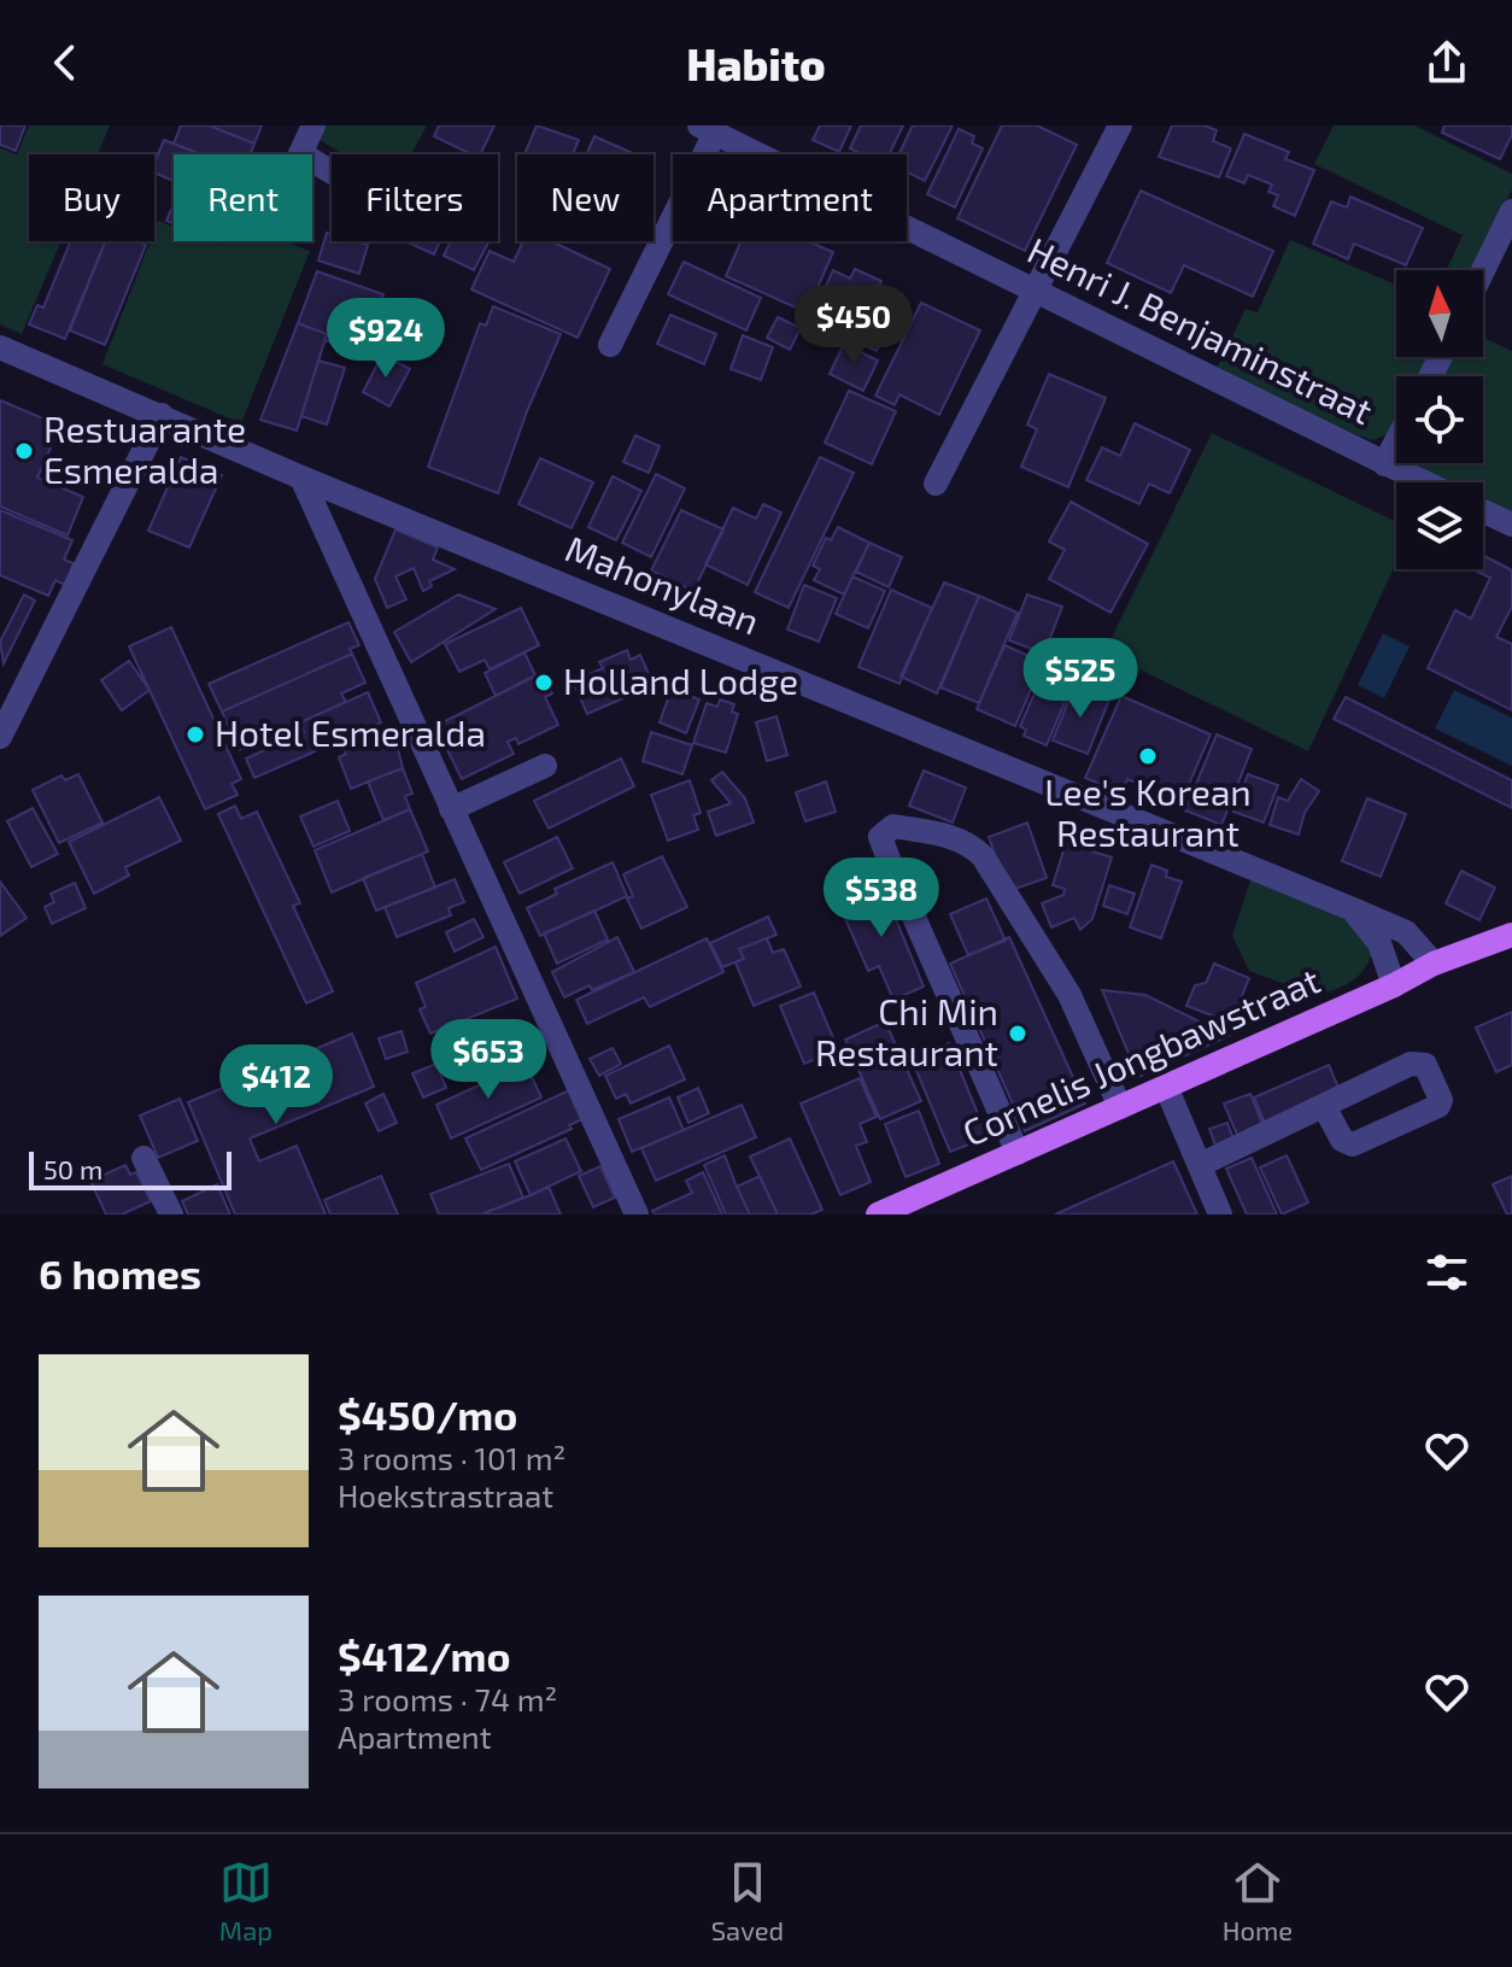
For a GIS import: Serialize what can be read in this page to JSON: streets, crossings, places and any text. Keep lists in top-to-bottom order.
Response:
{
  "streets": {
    "main road": ["Cornelis Jongbawstraat"],
    "street": ["Henri J. Benjaminstraat", "Mahonylaan"]
  },
  "crossings": [
    ["Mahonylaan", "Cornelis Jongbawstraat"]
  ],
  "places": [
    "Restuarante Esmeralda",
    "Holland Lodge",
    "Hotel Esmeralda",
    "Lee's Korean Restaurant",
    "Chi Min Restaurant"
  ],
  "scale_bar": "50 m",
  "north": "top",
  "page": {
    "header": "Habito",
    "chip": [
      "Buy",
      "Rent",
      "Filters",
      "New",
      "Apartment"
    ],
    "price": [
      "$450",
      "$924",
      "$525",
      "$538",
      "$653",
      "$412"
    ],
    "scale": "50 m",
    "heading": "6 homes",
    "list": [
      {
        "name": "$450/mo",
        "note": "3 rooms · 101 m² · Hoekstrastraat"
      },
      {
        "name": "$412/mo",
        "note": "3 rooms · 74 m² · Apartment"
      }
    ],
    "tabs": ["Map", "Saved", "Home"]
  }
}
